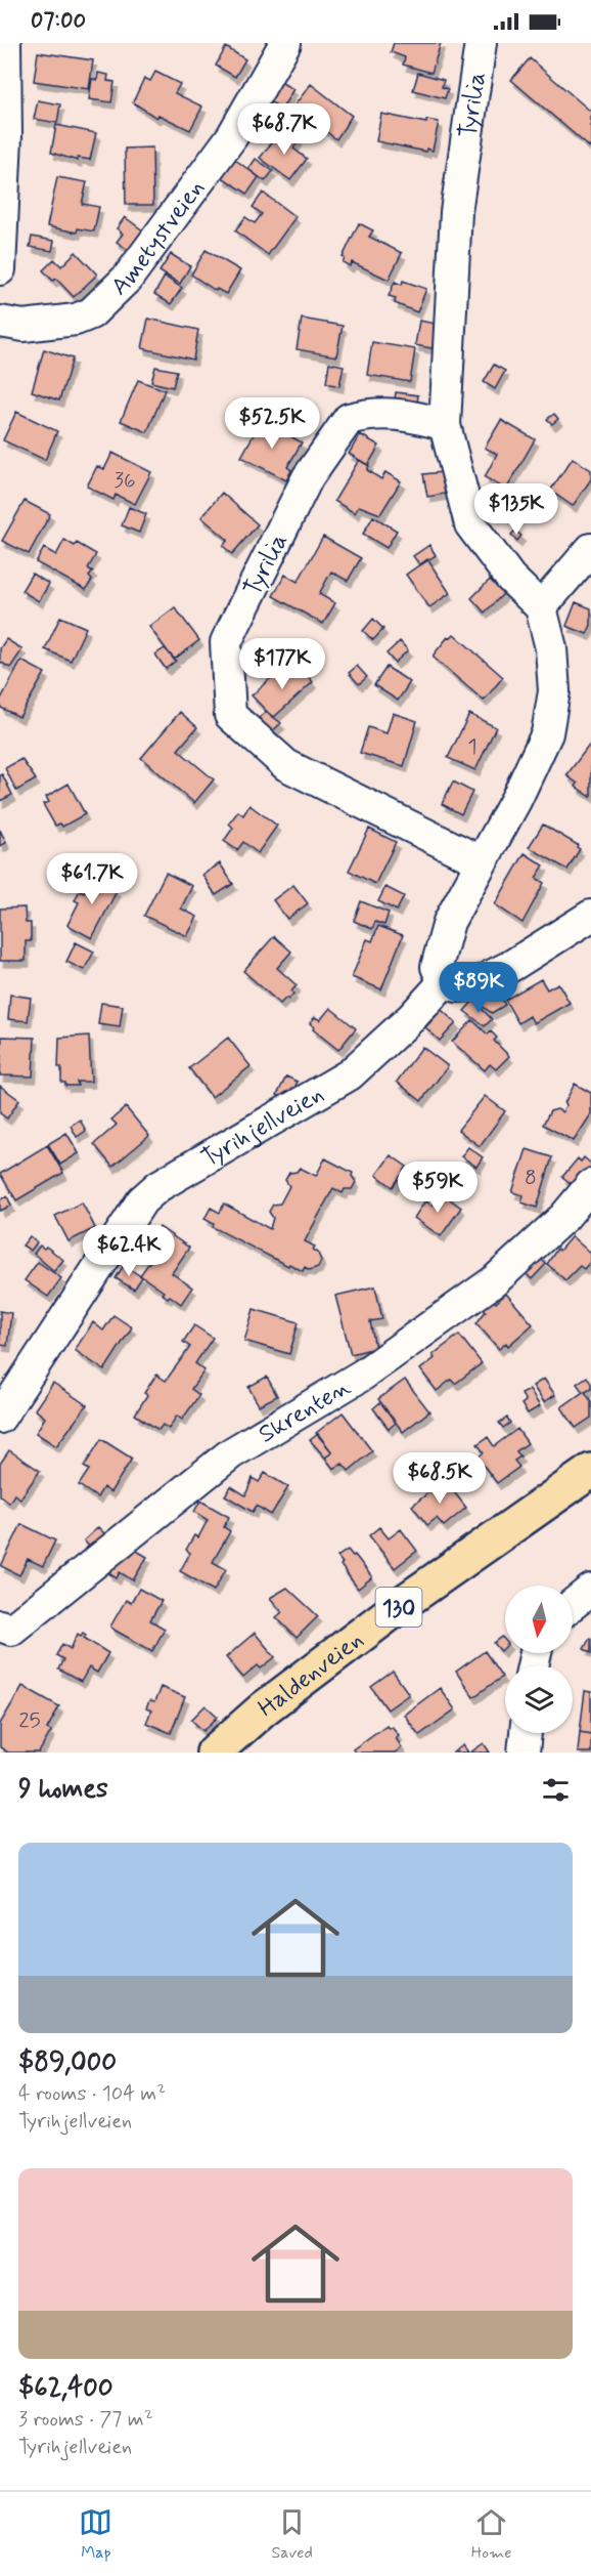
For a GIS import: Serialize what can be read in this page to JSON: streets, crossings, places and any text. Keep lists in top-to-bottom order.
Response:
{
  "streets": {
    "main road": ["130", "Haldenveien"],
    "street": [
      "Tyrilia",
      "Ametystveien",
      "Tyrihjellveien",
      "Skrenten"
    ]
  },
  "house_numbers": [
    "36",
    "1",
    "8",
    "25"
  ],
  "north": "bottom",
  "page": {
    "status": "07:00",
    "price": [
      "$68.7K",
      "$52.5K",
      "$135K",
      "$177K",
      "$61.7K",
      "$89K",
      "$59K",
      "$62.4K",
      "$68.5K"
    ],
    "heading": "9 homes",
    "list": [
      {
        "name": "$89,000",
        "note": "4 rooms · 104 m² · Tyrihjellveien"
      },
      {
        "name": "$62,400",
        "note": "3 rooms · 77 m² · Tyrihjellveien"
      }
    ],
    "tabs": ["Map", "Saved", "Home"]
  }
}
